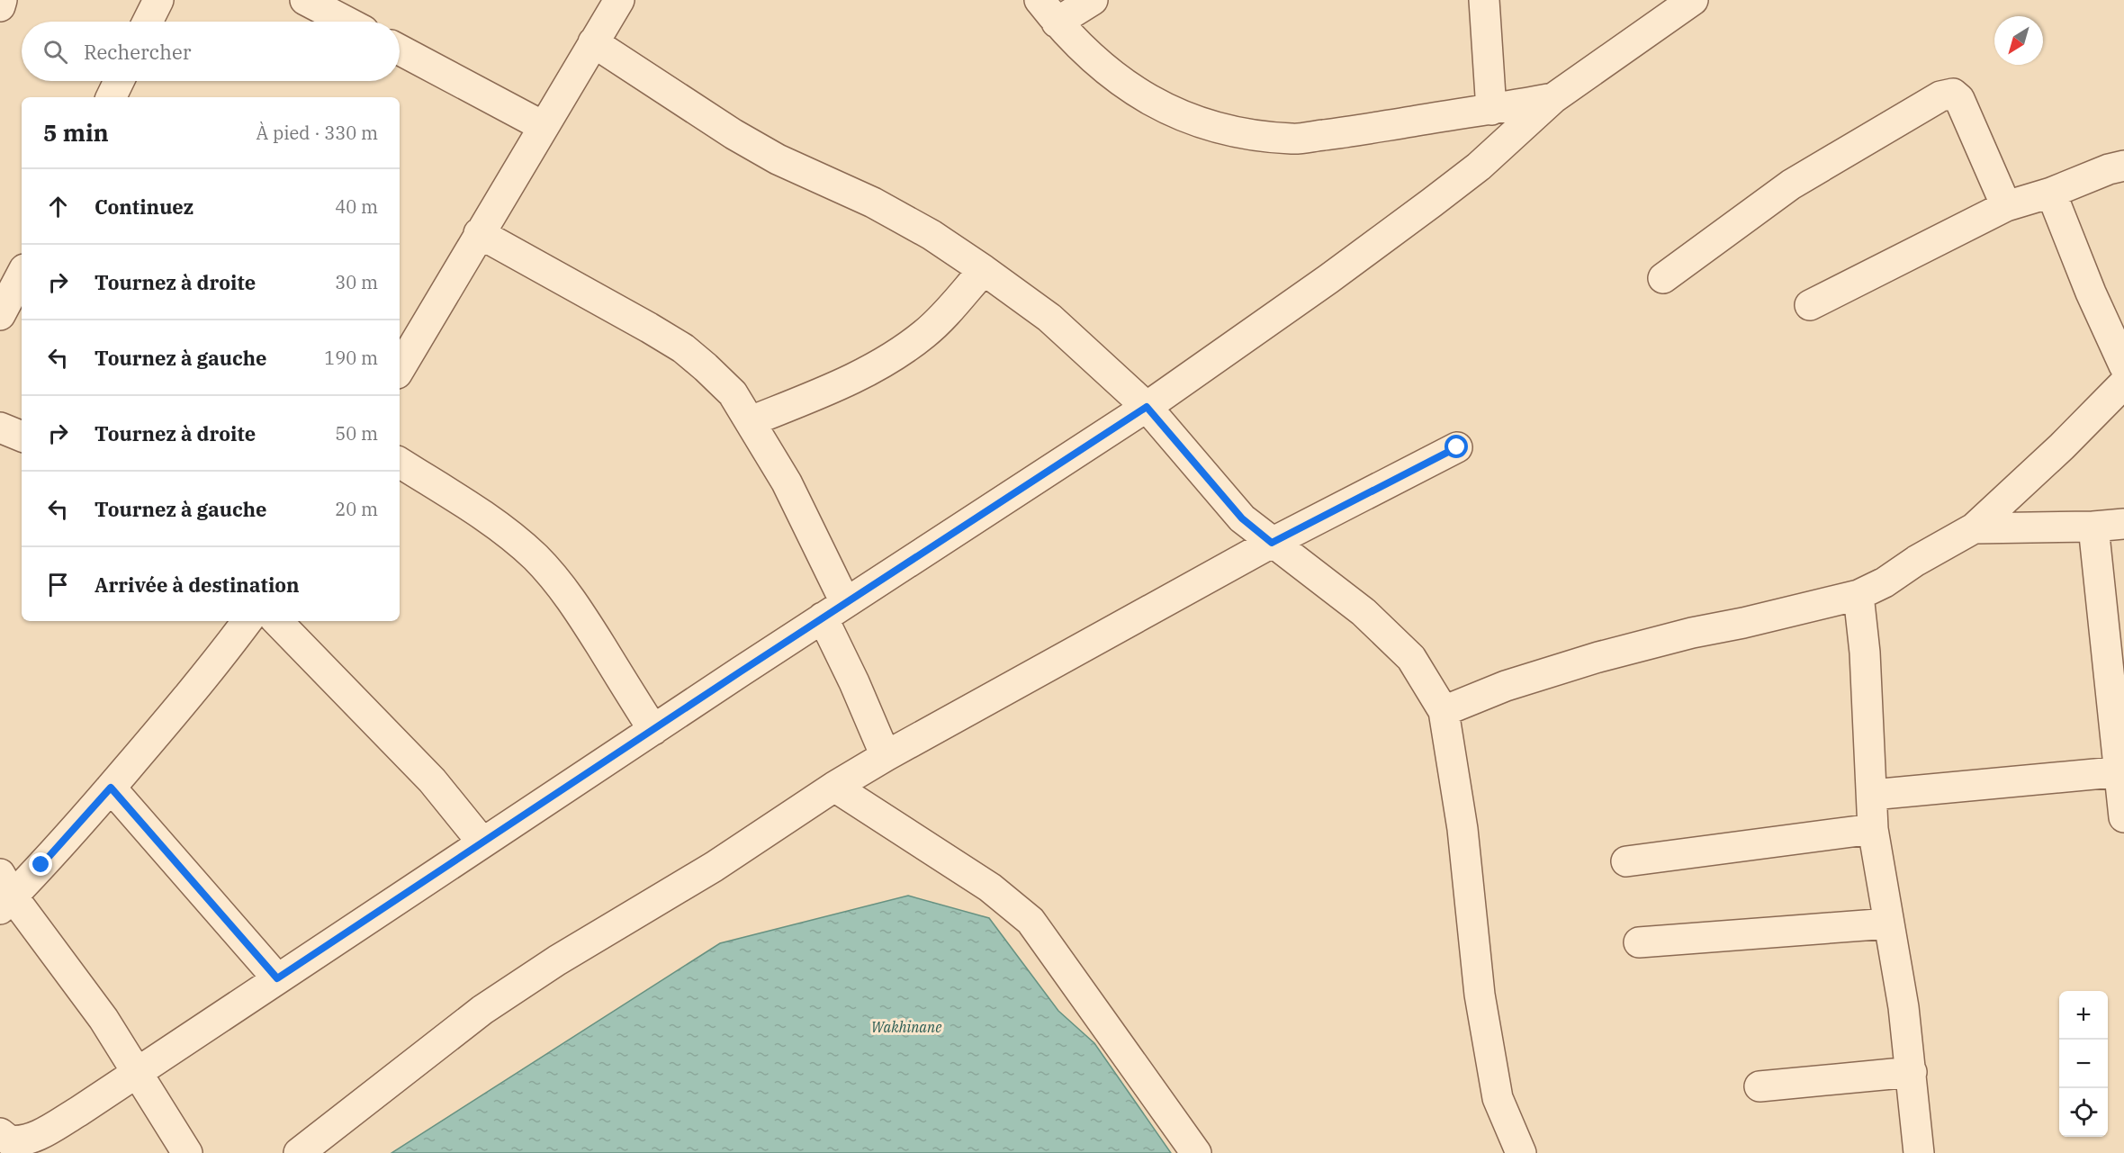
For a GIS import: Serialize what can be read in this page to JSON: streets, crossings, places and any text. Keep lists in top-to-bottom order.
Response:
{
  "water": ["Wakhinane"],
  "north": "bottom left",
  "page": {
    "search": "Rechercher",
    "heading": ["5 min", "À pied · 330 m"],
    "list": [
      ["Continuez", "40 m"],
      ["Tournez à droite", "30 m"],
      ["Tournez à gauche", "190 m"],
      ["Tournez à droite", "50 m"],
      ["Tournez à gauche", "20 m"],
      "Arrivée à destination"
    ],
    "map_buttons": ["+", "−"]
  }
}
